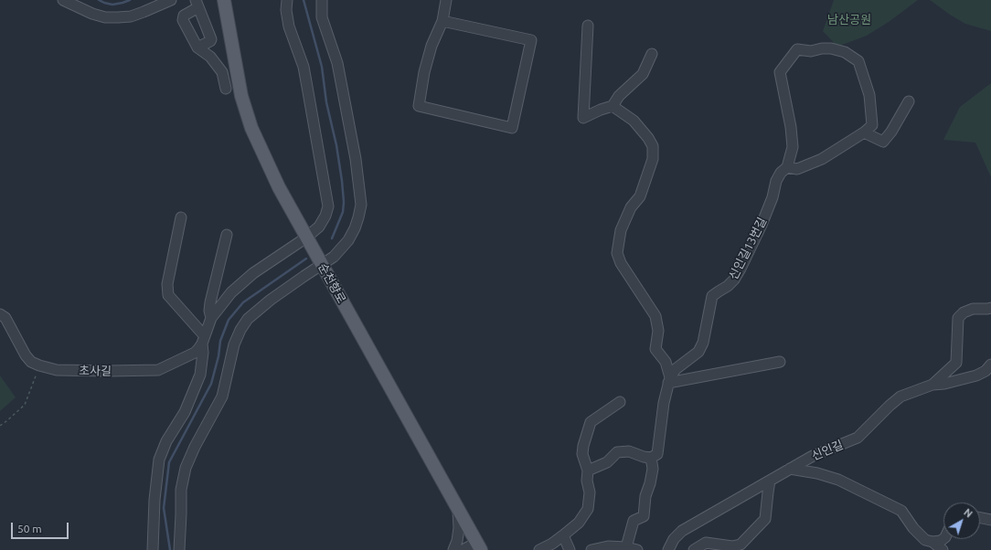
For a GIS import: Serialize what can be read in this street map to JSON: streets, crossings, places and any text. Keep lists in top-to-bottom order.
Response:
{
  "streets": {
    "main road": ["순천향로"],
    "street": ["신인길13번길", "초사길", "신인길"]
  },
  "parks": ["남산공원"],
  "scale_bar": "50 m",
  "north": "top right"
}
